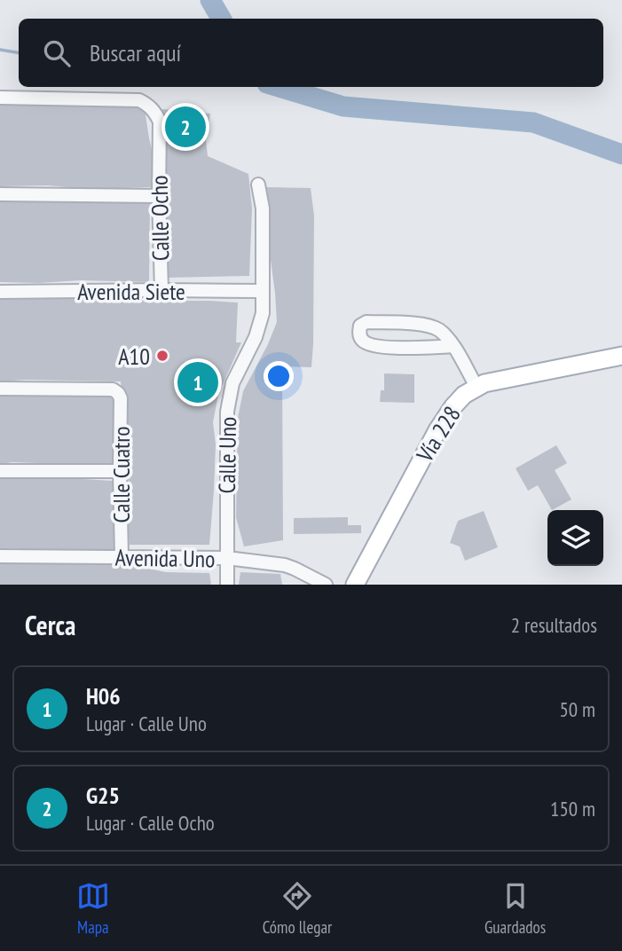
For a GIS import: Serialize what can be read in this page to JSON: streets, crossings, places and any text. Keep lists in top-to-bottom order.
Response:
{
  "streets": {
    "main road": ["Vía 228"],
    "street": [
      "Calle Ocho",
      "Avenida Siete",
      "Calle Uno",
      "Calle Cuatro",
      "Avenida Uno"
    ]
  },
  "crossings": [
    ["Calle Ocho", "Avenida Siete"],
    ["Avenida Siete", "Calle Uno"],
    ["Calle Uno", "Avenida Uno"],
    ["Calle Cuatro", "Avenida Uno"]
  ],
  "places": ["A10"],
  "page": {
    "search": "Buscar aquí",
    "pins": ["2", "1"],
    "heading": ["Cerca", "2 resultados"],
    "list": [
      {
        "mark": "1",
        "name": "H06",
        "note": "Lugar · Calle Uno",
        "value": "50 m"
      },
      {
        "mark": "2",
        "name": "G25",
        "note": "Lugar · Calle Ocho",
        "value": "150 m"
      }
    ],
    "nav": ["Mapa", "Cómo llegar", "Guardados"]
  }
}
